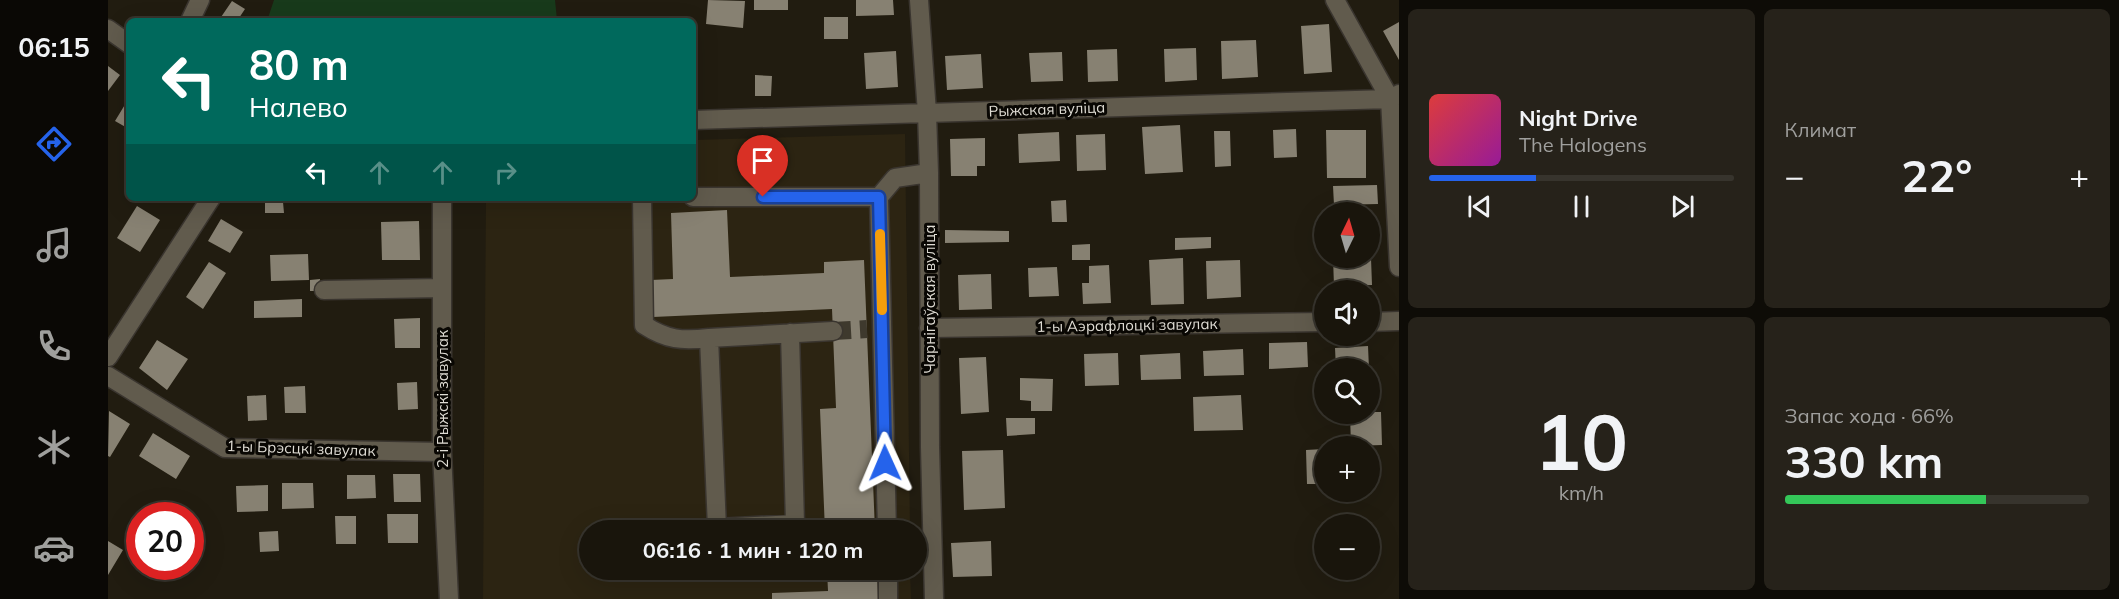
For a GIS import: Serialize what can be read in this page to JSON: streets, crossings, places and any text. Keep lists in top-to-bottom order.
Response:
{
  "streets": {
    "street": [
      "Рыжская вуліца",
      "Чарнігаўская вуліца",
      "1-ы Аэрафлоцкі завулак",
      "2-і Рыжскі завулак",
      "1-ы Брэсцкі завулак"
    ]
  },
  "crossings": [
    ["Рыжская вуліца", "Чарнігаўская вуліца"],
    ["Чарнігаўская вуліца", "1-ы Аэрафлоцкі завулак"],
    ["2-і Рыжскі завулак", "1-ы Брэсцкі завулак"]
  ],
  "north": "top",
  "page": {
    "tabs": "06:15",
    "tile": [
      "Климат",
      ["10", "km/h"],
      ["Запас хода · 66%", "330 km"]
    ],
    "turn": ["80 m", "Налево"],
    "song": ["Night Drive", "The Halogens"],
    "heat": ["−", "22°", "+"],
    "map_buttons": ["+", "−"],
    "limit": "20",
    "trip": "06:16 · 1 мин · 120 m"
  }
}
